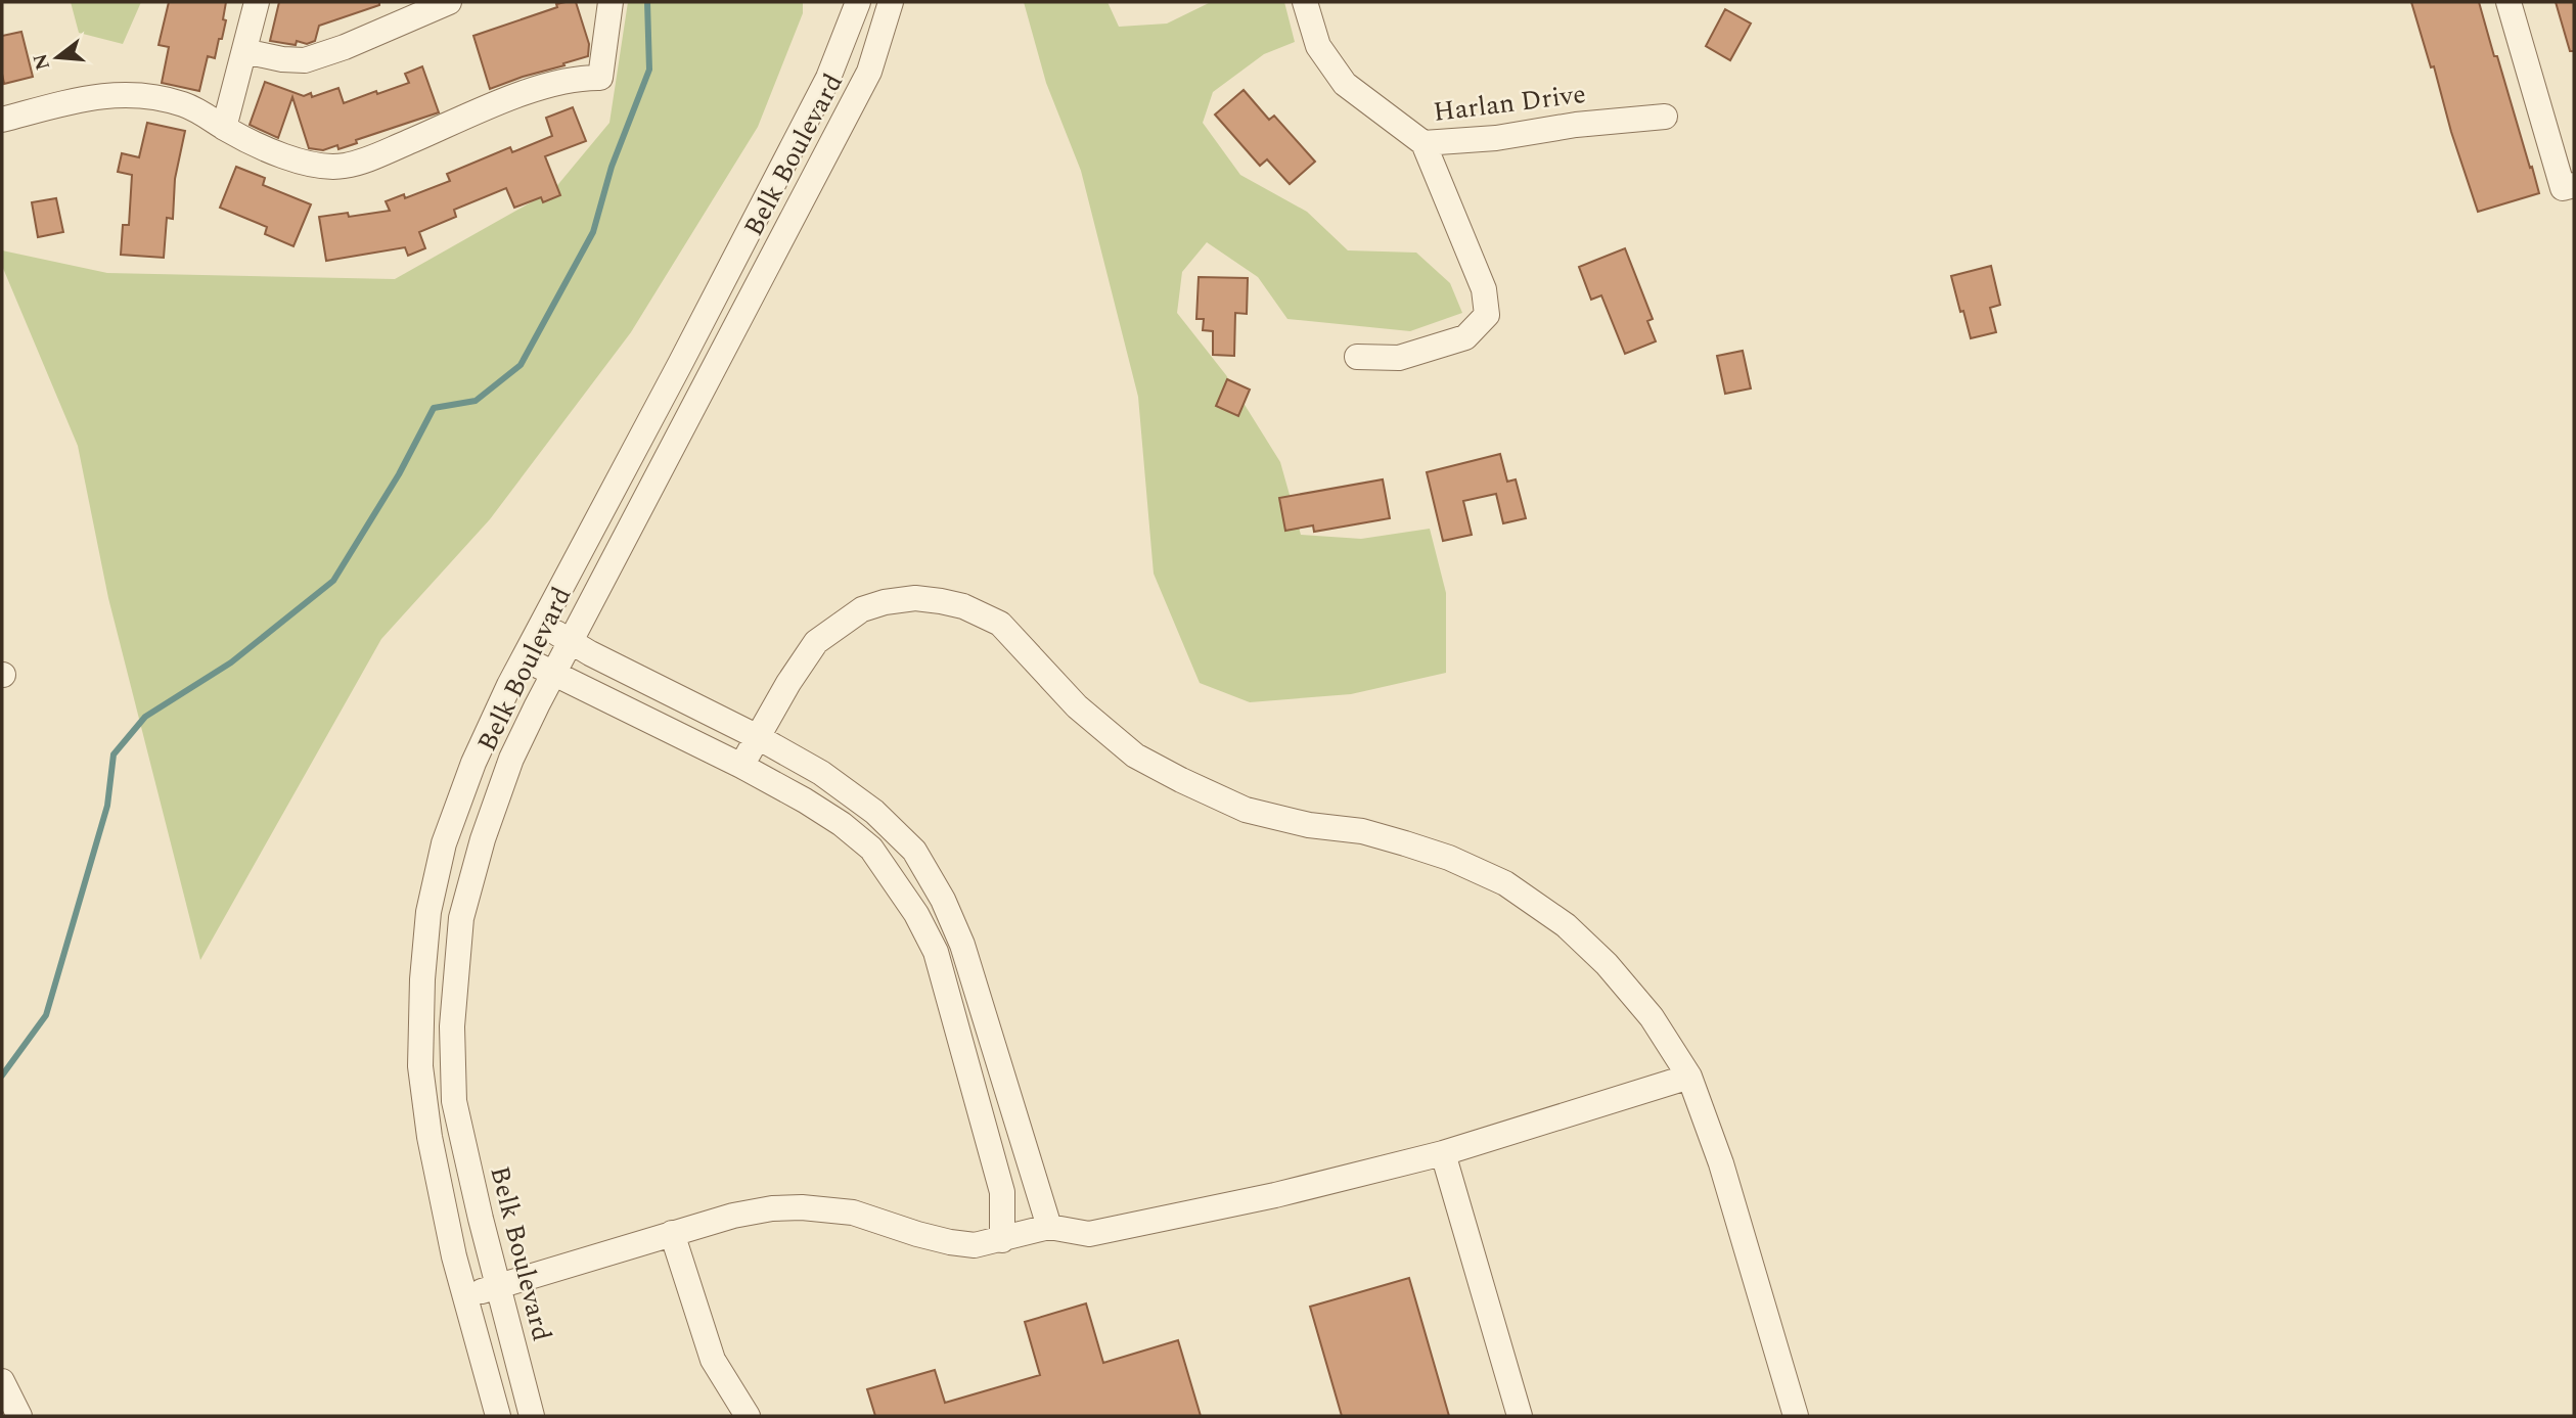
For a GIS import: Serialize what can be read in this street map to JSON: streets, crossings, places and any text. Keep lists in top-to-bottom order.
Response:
{
  "streets": {
    "street": ["Harlan Drive", "Belk Boulevard"]
  },
  "north": "left"
}
